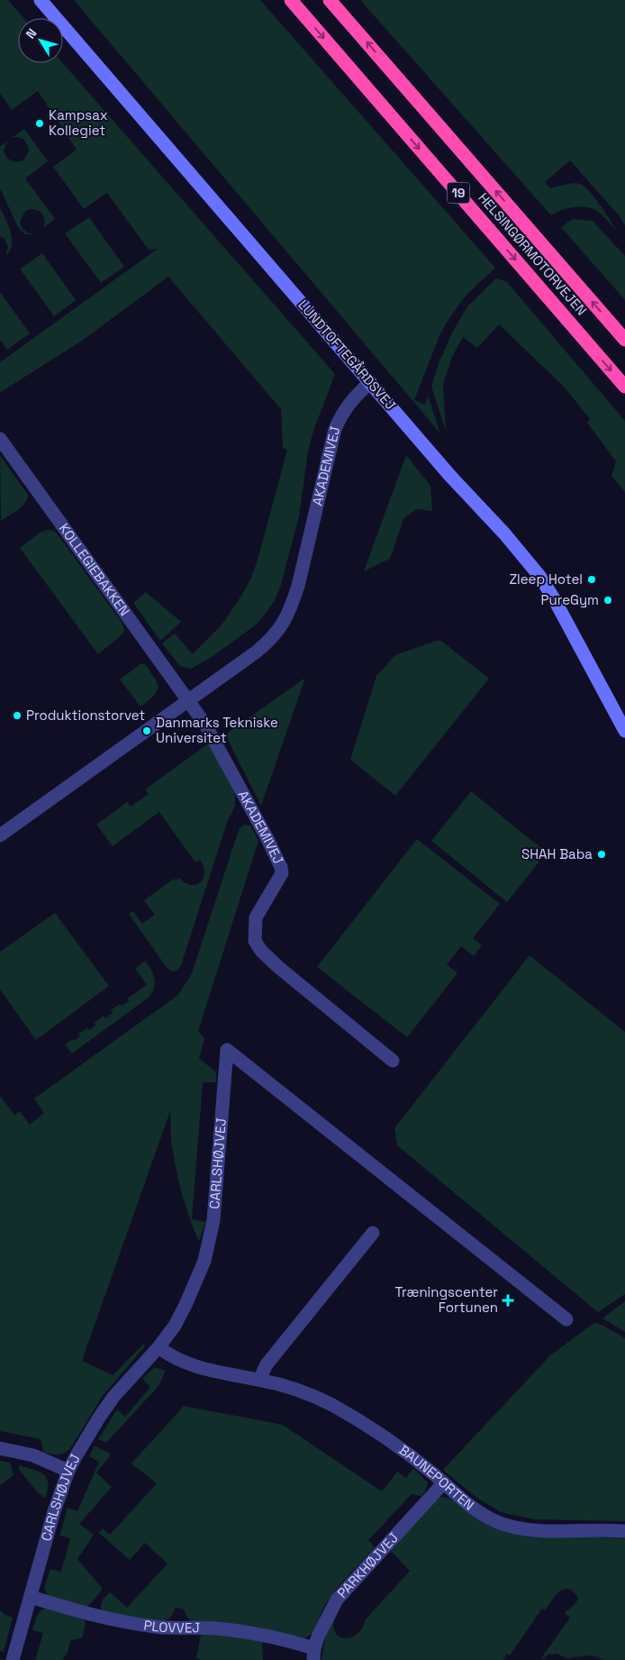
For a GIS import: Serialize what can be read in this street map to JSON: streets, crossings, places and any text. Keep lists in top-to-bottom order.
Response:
{
  "streets": {
    "highway": ["19", "HELSINGØRMOTORVEJEN"],
    "street": [
      "LUNDTOFTEGÅRDSVEJ",
      "AKADEMIVEJ",
      "KOLLEGIEBAKKEN",
      "CARLSHØJVEJ",
      "BAUNEPORTEN",
      "PARKHØJVEJ",
      "PLOVVEJ"
    ]
  },
  "crossings": [
    ["LUNDTOFTEGÅRDSVEJ", "AKADEMIVEJ"],
    ["AKADEMIVEJ", "KOLLEGIEBAKKEN"],
    ["CARLSHØJVEJ", "BAUNEPORTEN"],
    ["CARLSHØJVEJ", "PLOVVEJ"],
    ["BAUNEPORTEN", "PARKHØJVEJ"],
    ["PARKHØJVEJ", "PLOVVEJ"]
  ],
  "places": {
    "other": [
      "Kampsax Kollegiet",
      "Zleep Hotel",
      "PureGym",
      "Produktionstorvet",
      "Danmarks Tekniske Universitet",
      "SHAH Baba"
    ],
    "health": ["Træningscenter Fortunen"]
  },
  "north": "top left"
}
